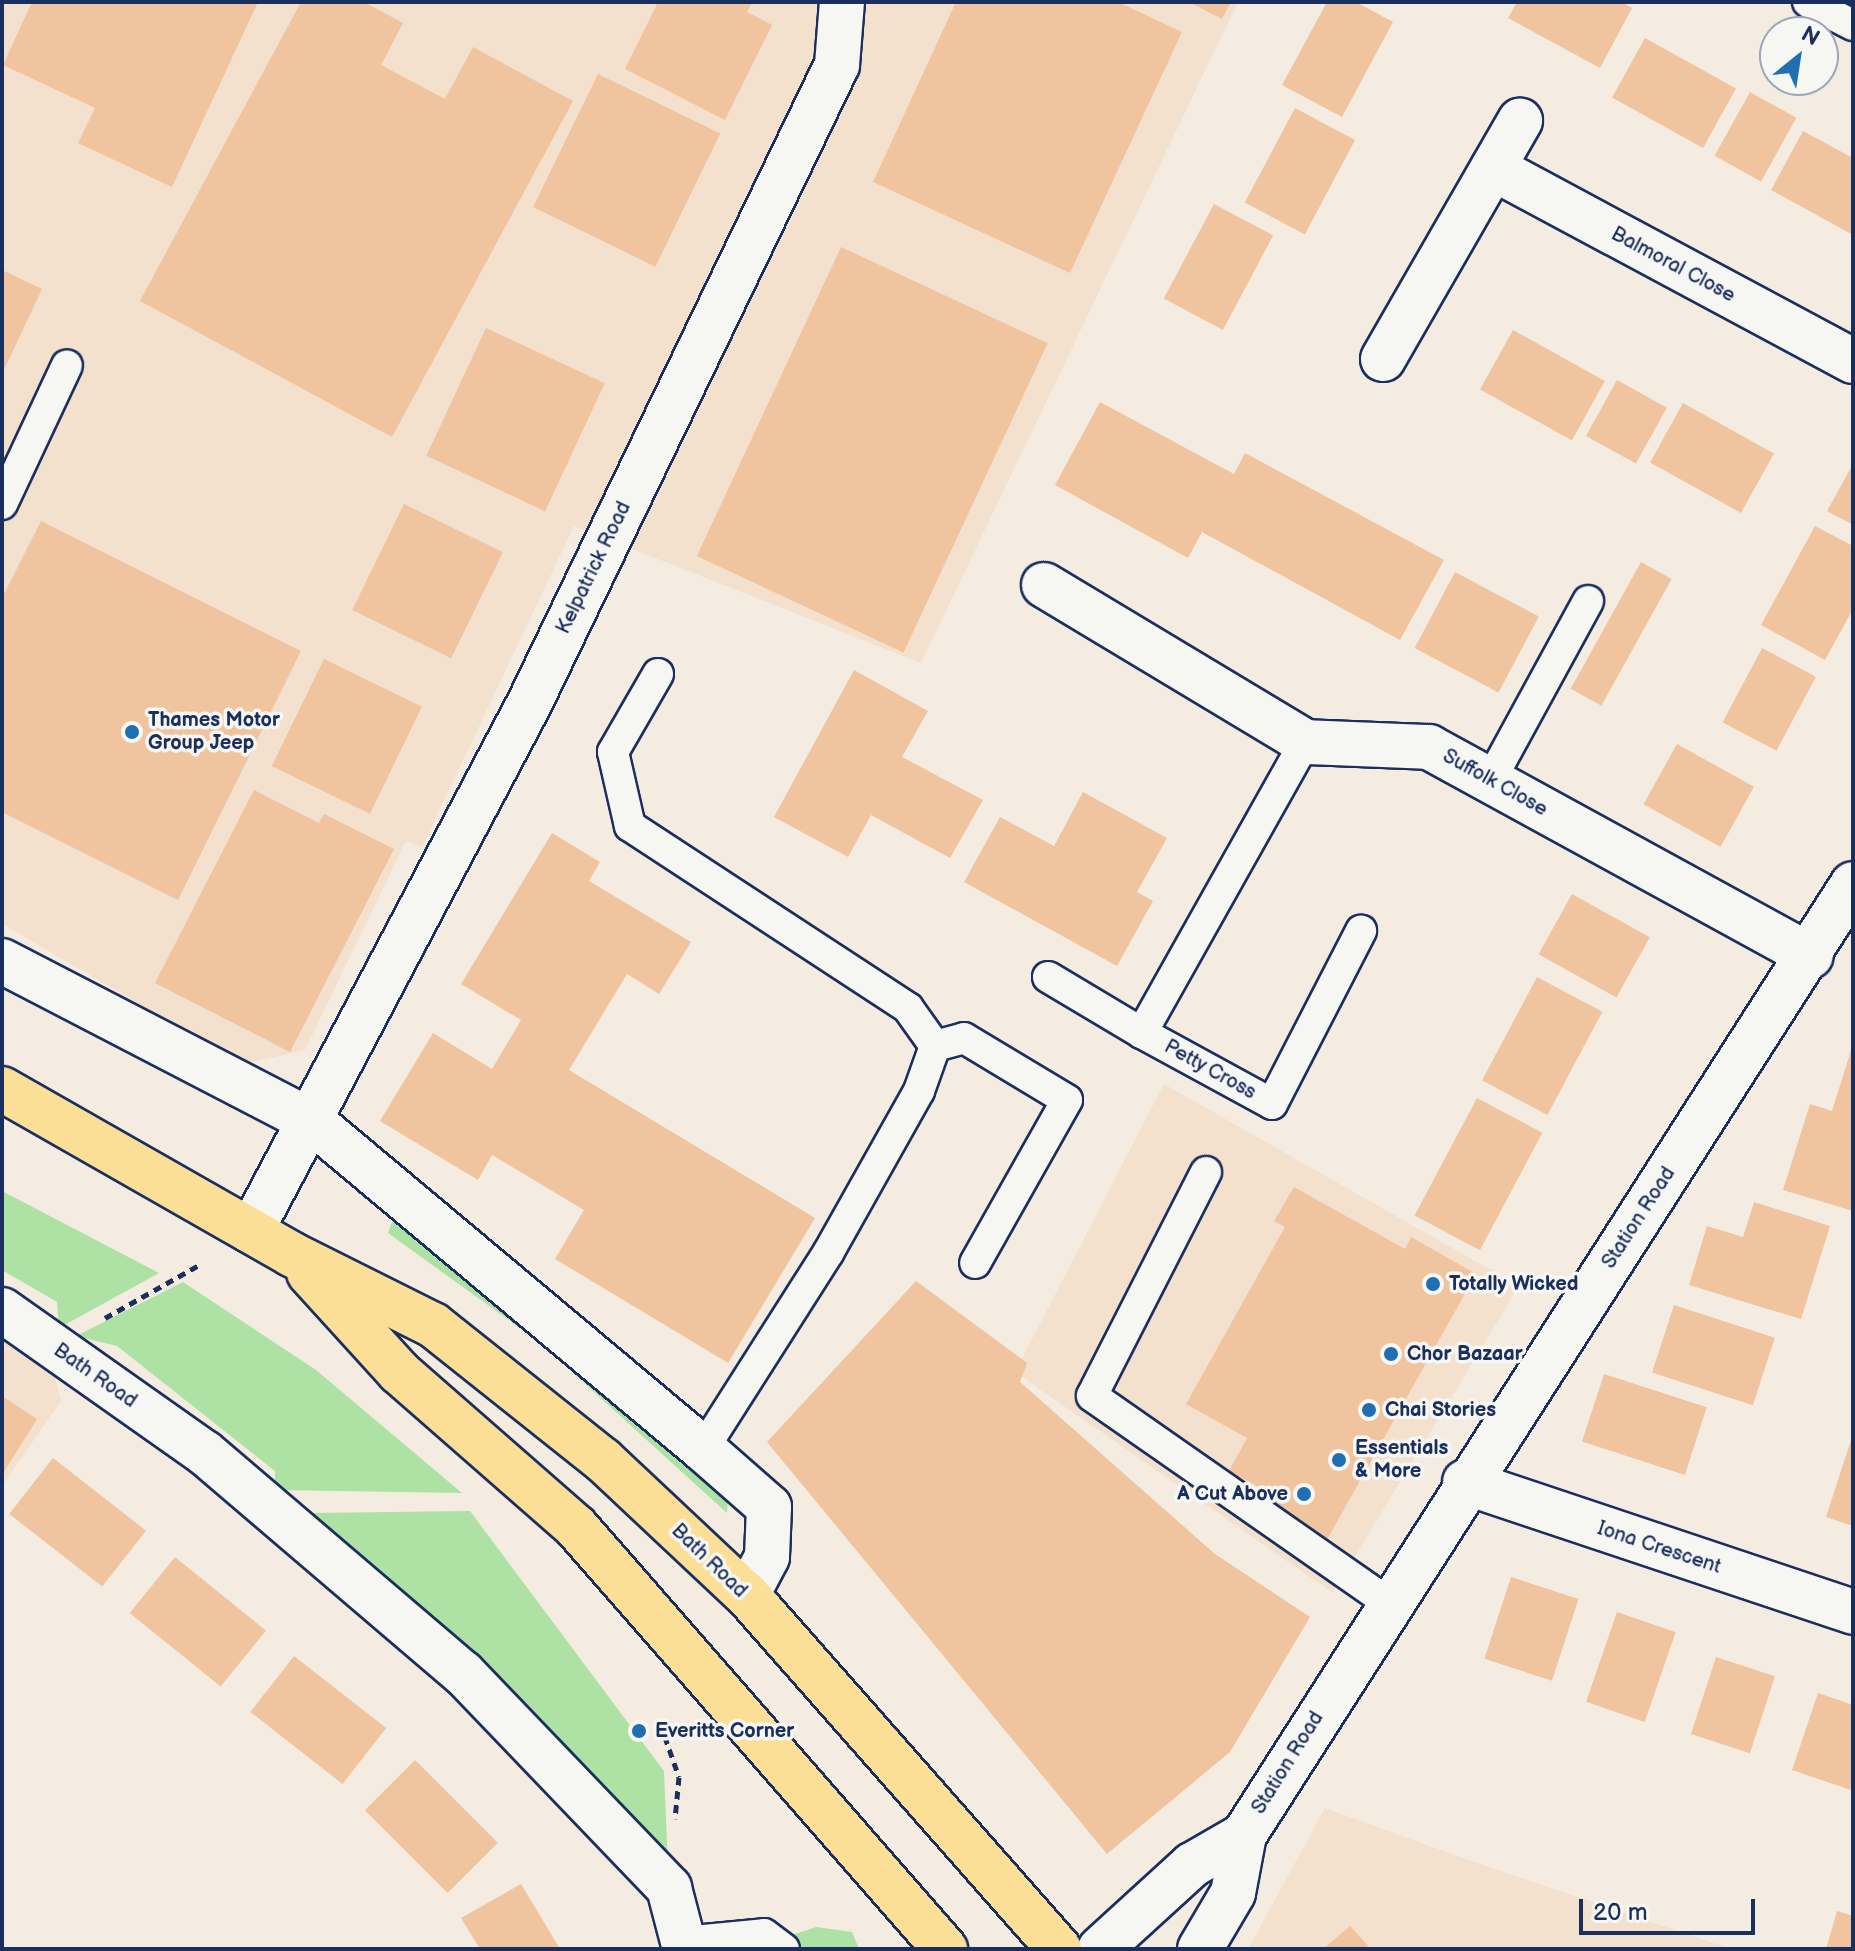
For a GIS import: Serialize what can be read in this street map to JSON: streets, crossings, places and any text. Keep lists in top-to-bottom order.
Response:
{
  "streets": {
    "main road": ["Bath Road"],
    "street": [
      "Balmoral Close",
      "Kelpatrick Road",
      "Suffolk Close",
      "Station Road",
      "Iona Crescent"
    ],
    "lane": ["Petty Cross"]
  },
  "crossings": [
    ["Kelpatrick Road", "Bath Road"],
    ["Suffolk Close", "Petty Cross"],
    ["Suffolk Close", "Station Road"],
    ["Station Road", "Iona Crescent"]
  ],
  "places": [
    "Thames Motor Group Jeep",
    "Totally Wicked",
    "Chor Bazaar",
    "Chai Stories",
    "Essentials & More",
    "A Cut Above",
    "Everitts Corner"
  ],
  "scale_bar": "20 m",
  "north": "top right"
}
